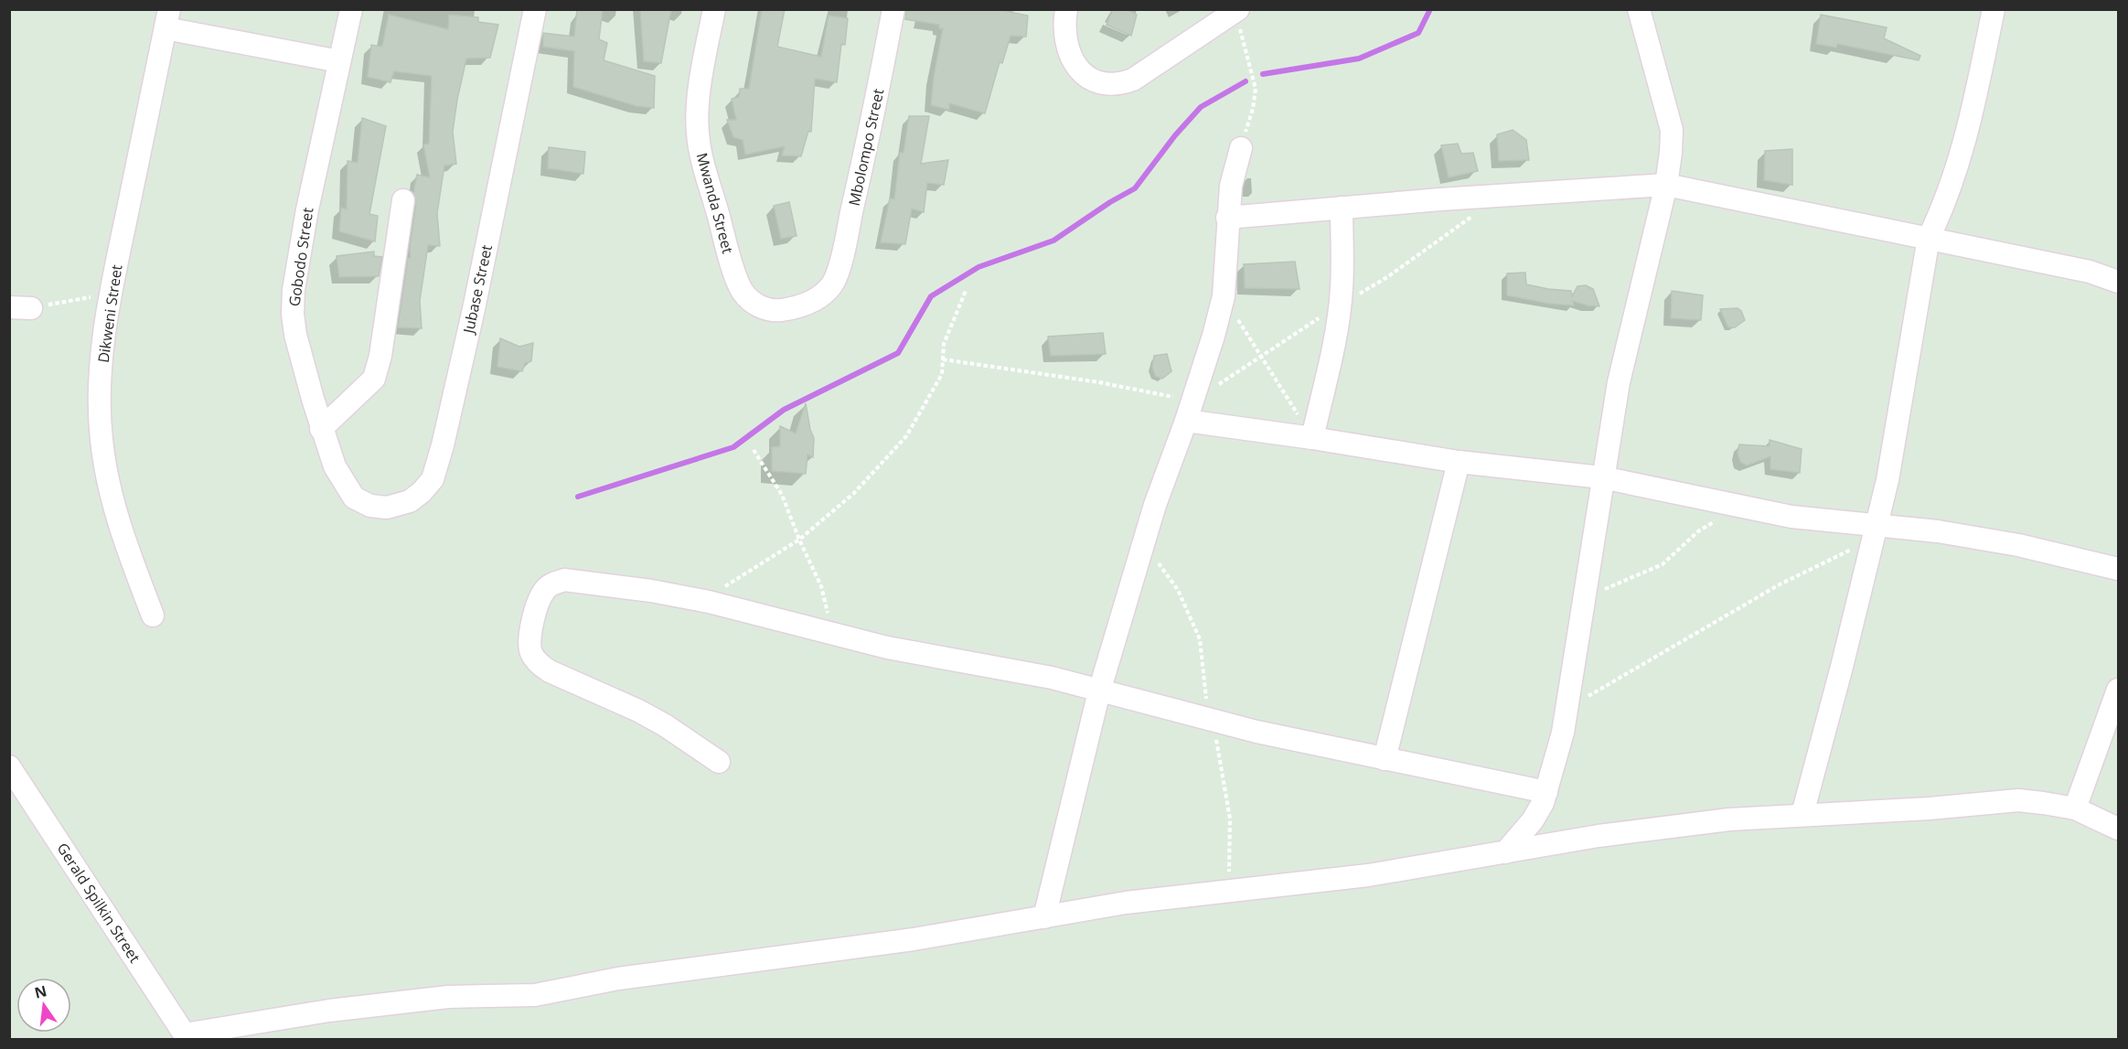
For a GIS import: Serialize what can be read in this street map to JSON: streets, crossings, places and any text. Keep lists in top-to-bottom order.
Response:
{
  "streets": {
    "street": [
      "Mbolompo Street",
      "Mwanda Street",
      "Gobodo Street",
      "Jubase Street",
      "Dikweni Street",
      "Gerald Spilkin Street"
    ]
  },
  "crossings": [
    ["Mbolompo Street", "Mwanda Street"],
    ["Gobodo Street", "Jubase Street"]
  ],
  "north": "top"
}
